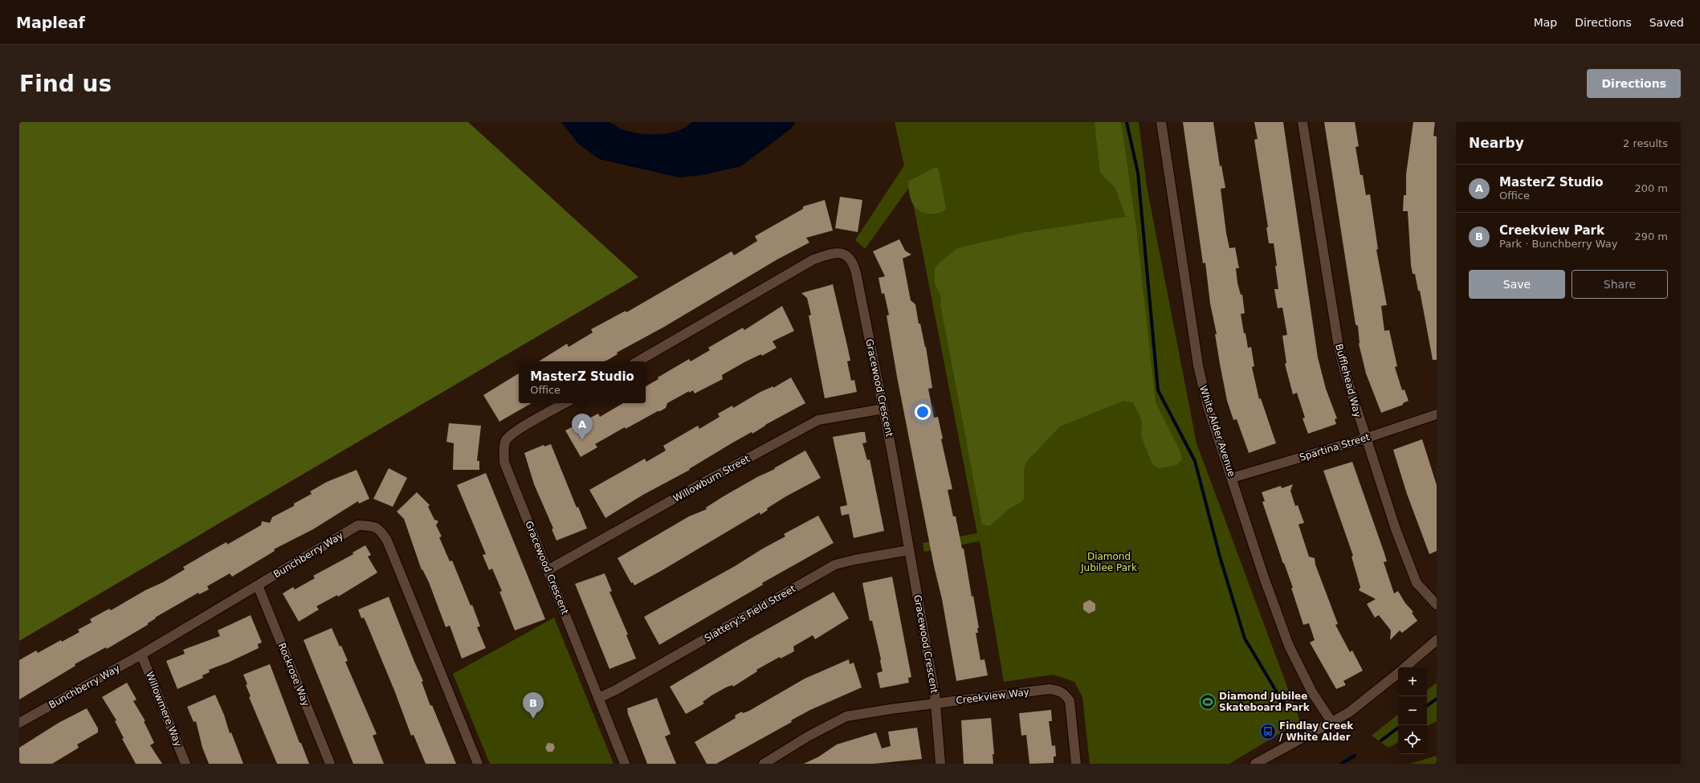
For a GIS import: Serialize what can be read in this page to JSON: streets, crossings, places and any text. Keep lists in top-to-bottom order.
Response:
{
  "streets": {
    "street": [
      "Bufflehead Way",
      "Gracewood Crescent",
      "White Alder Avenue",
      "Spartina Street",
      "Willowburn Street",
      "Bunchberry Way",
      "Slattery's Field Street",
      "Rockrose Way",
      "Creekview Way",
      "Willowmere Way"
    ]
  },
  "crossings": [
    ["Bufflehead Way", "Spartina Street"],
    ["Gracewood Crescent", "Willowburn Street"],
    ["Gracewood Crescent", "Slattery's Field Street"],
    ["Gracewood Crescent", "Creekview Way"],
    ["White Alder Avenue", "Spartina Street"],
    ["Bunchberry Way", "Rockrose Way"],
    ["Bunchberry Way", "Willowmere Way"]
  ],
  "parks": ["Diamond Jubilee Park"],
  "places": {
    "sports": ["Diamond Jubilee Skateboard Park"],
    "bus stop": ["Findlay Creek / White Alder"]
  },
  "page": {
    "header": "Mapleaf",
    "nav": ["Map", "Directions", "Saved"],
    "buttons": [
      "Directions",
      ["Save", "Share"]
    ],
    "title": "Find us",
    "heading": ["Nearby", "2 results"],
    "list": [
      {
        "mark": "A",
        "name": "MasterZ Studio",
        "note": "Office",
        "value": "200 m"
      },
      {
        "mark": "B",
        "name": "Creekview Park",
        "note": "Park · Bunchberry Way",
        "value": "290 m"
      }
    ],
    "popup": ["MasterZ Studio", "Office"],
    "pins": ["A", "B"],
    "map_buttons": ["+", "−"]
  }
}
